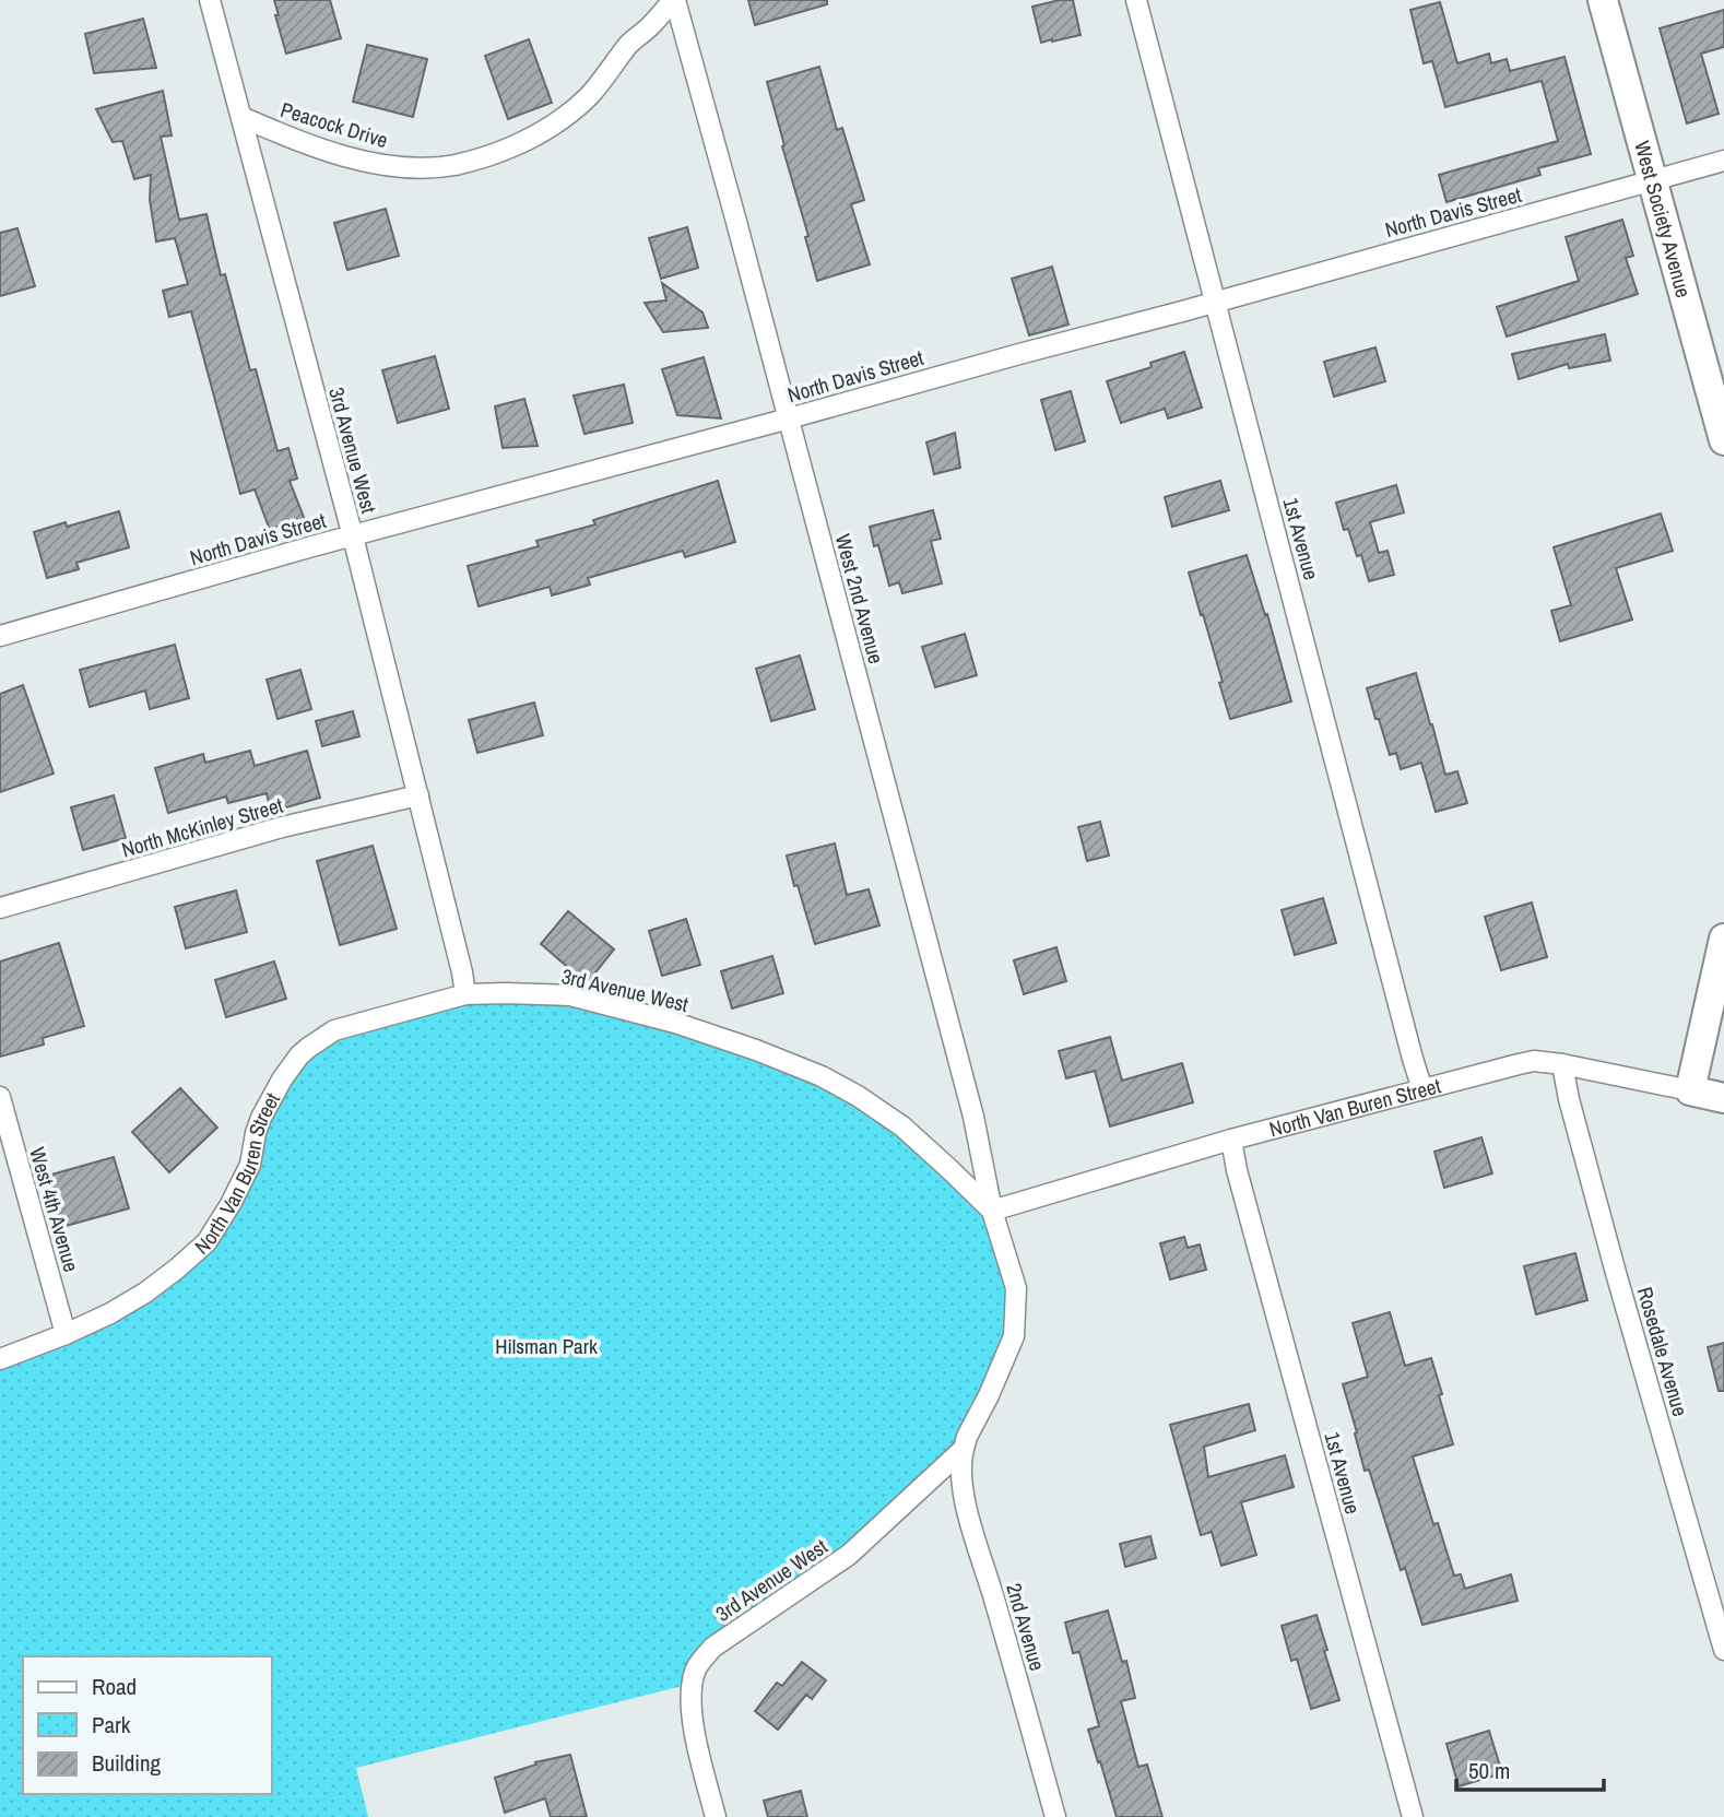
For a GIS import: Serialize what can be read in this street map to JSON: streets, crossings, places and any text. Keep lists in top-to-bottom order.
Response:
{
  "streets": {
    "street": [
      "Peacock Drive",
      "North Davis Street",
      "West Society Avenue",
      "3rd Avenue West",
      "1st Avenue",
      "West 2nd Avenue",
      "North McKinley Street",
      "North Van Buren Street",
      "West 4th Avenue",
      "Rosedale Avenue",
      "2nd Avenue"
    ]
  },
  "crossings": [
    ["Peacock Drive", "3rd Avenue West"],
    ["Peacock Drive", "West 2nd Avenue"],
    ["North Davis Street", "West Society Avenue"],
    ["North Davis Street", "3rd Avenue West"],
    ["North Davis Street", "1st Avenue"],
    ["North Davis Street", "West 2nd Avenue"],
    ["3rd Avenue West", "West 2nd Avenue"],
    ["3rd Avenue West", "North McKinley Street"],
    ["3rd Avenue West", "North Van Buren Street"],
    ["3rd Avenue West", "2nd Avenue"],
    ["1st Avenue", "North Van Buren Street"],
    ["West 2nd Avenue", "North Van Buren Street"],
    ["North Van Buren Street", "West 4th Avenue"],
    ["North Van Buren Street", "Rosedale Avenue"]
  ],
  "parks": ["Hilsman Park"],
  "legend": ["Road", "Park", "Building"],
  "scale_bar": "50 m"
}
